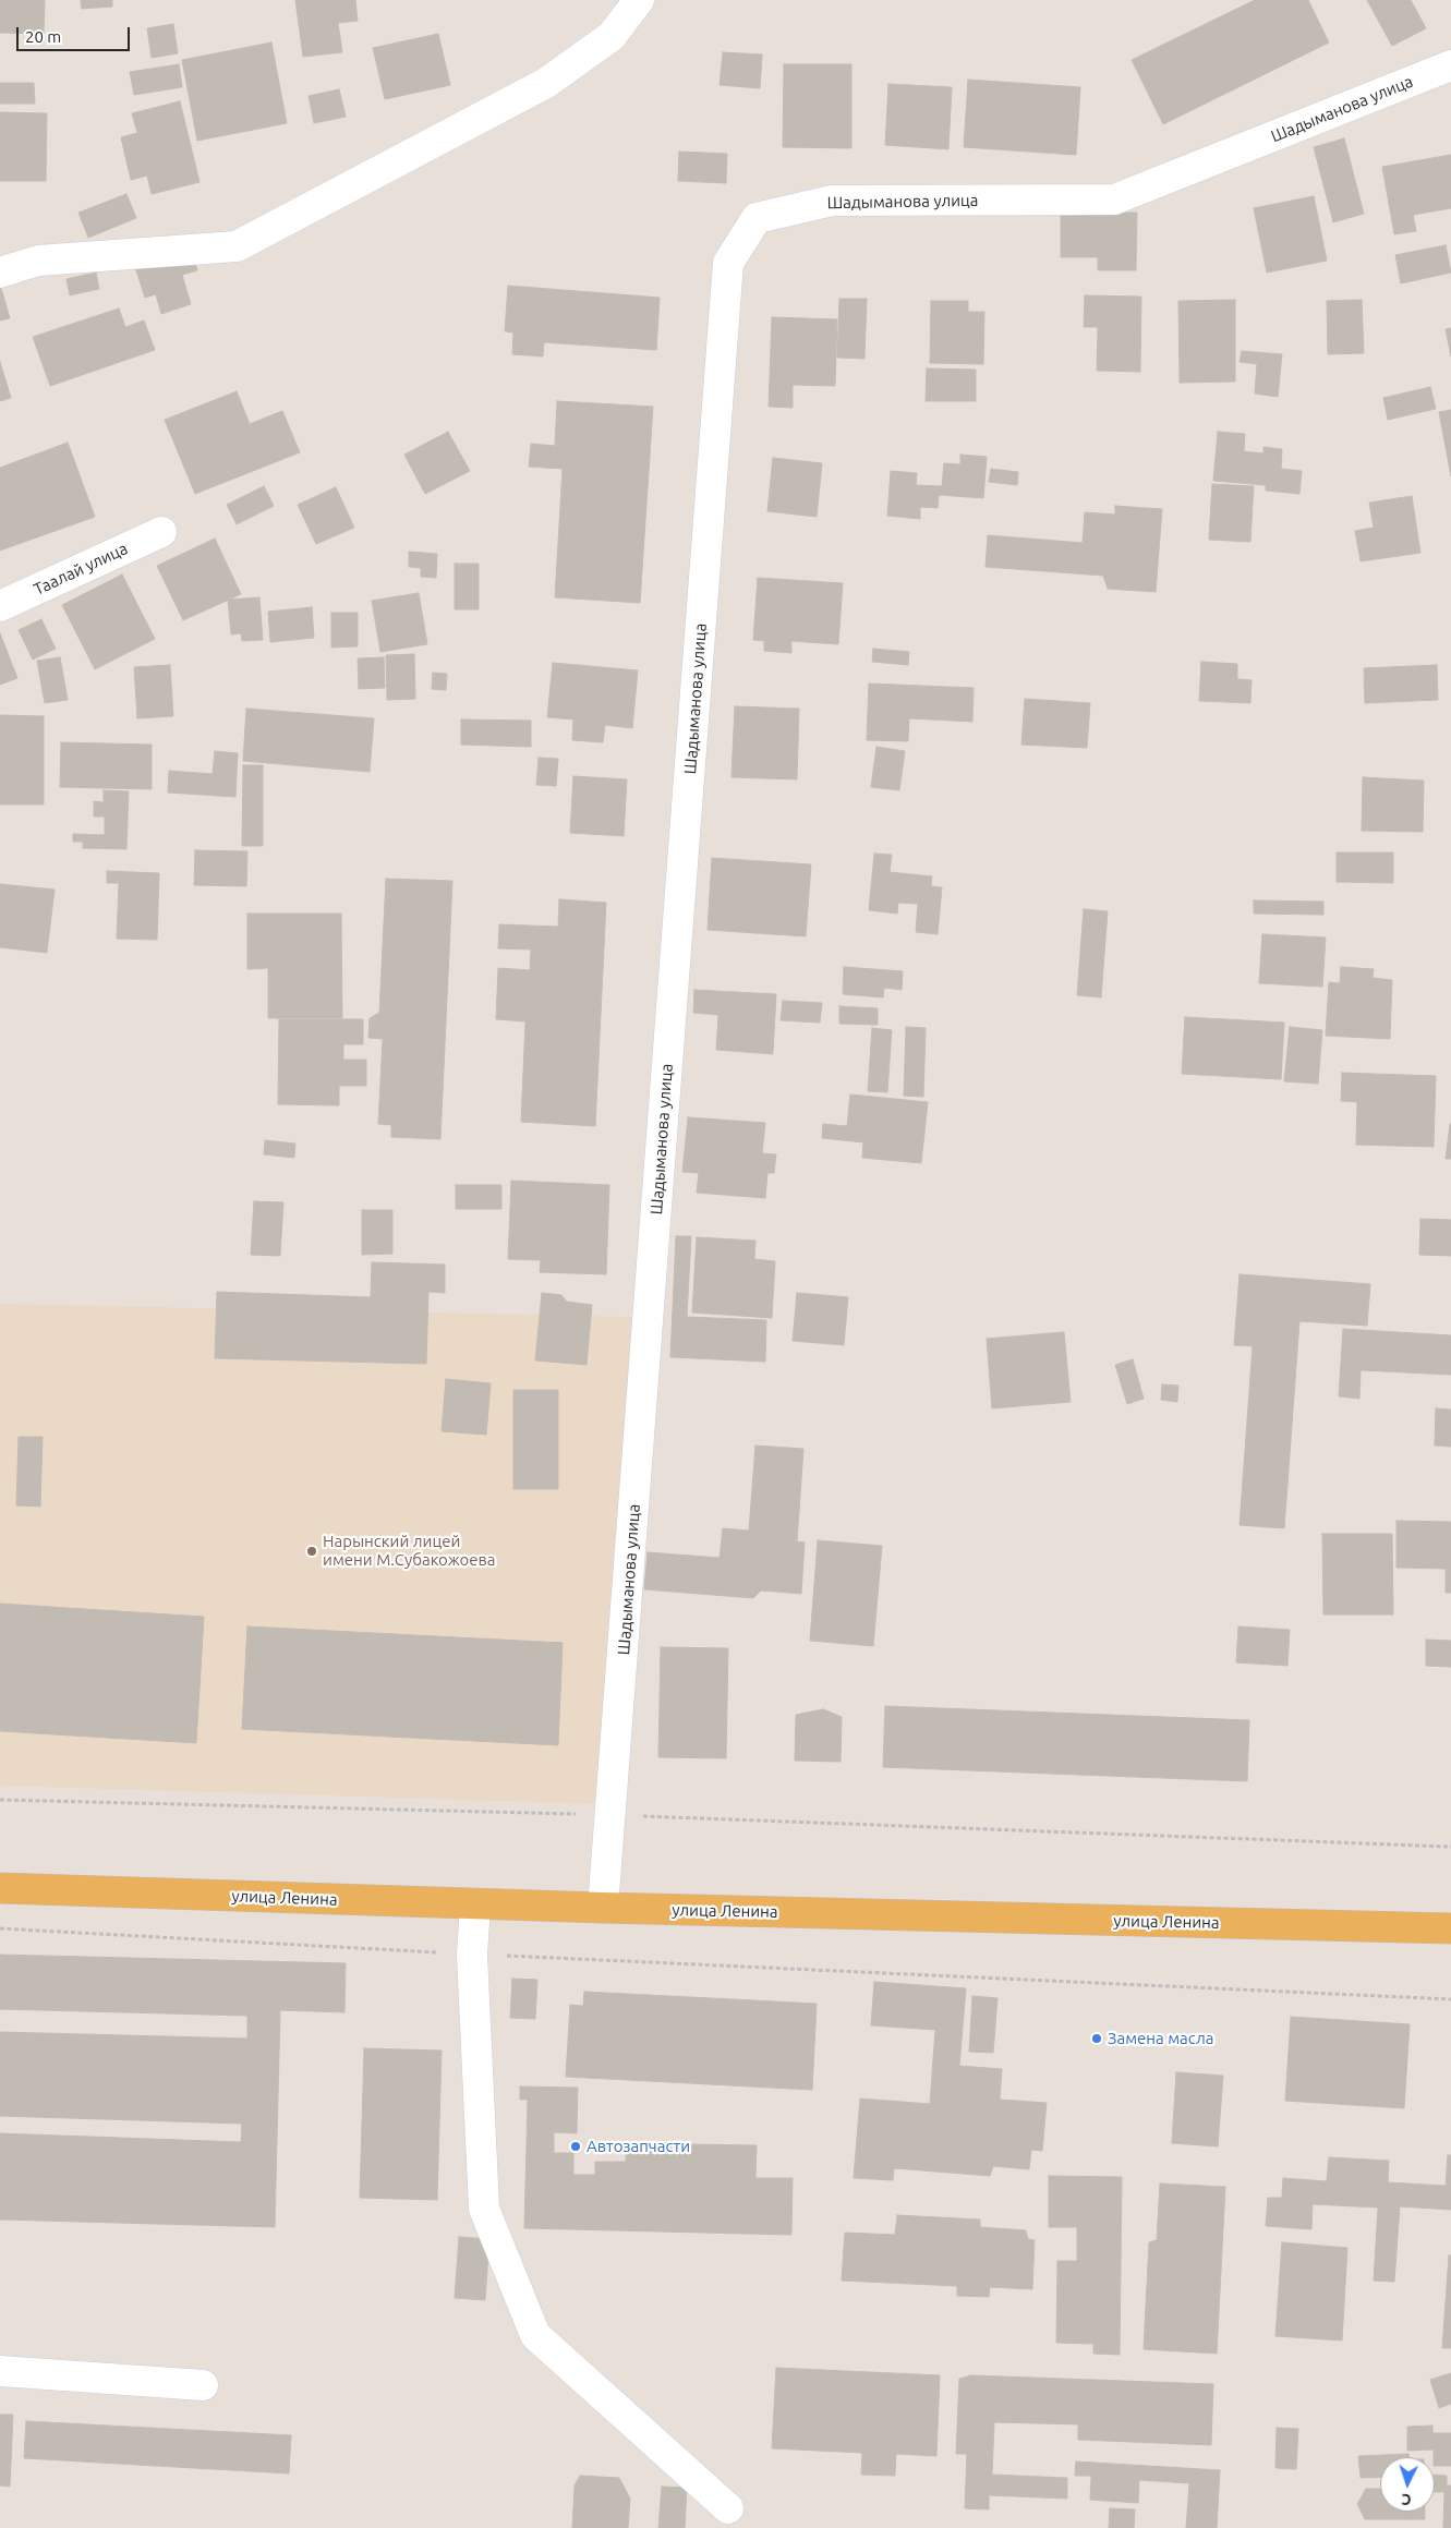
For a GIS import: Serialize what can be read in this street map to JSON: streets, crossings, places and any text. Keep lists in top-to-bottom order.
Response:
{
  "streets": {
    "main road": ["улица Ленина"],
    "street": ["Шадыманова улица", "Таалай улица"]
  },
  "crossings": [
    ["Шадыманова улица", "улица Ленина"]
  ],
  "places": ["Нарынский лицей имени М.Субакожоева", "Замена масла", "Автозапчасти"],
  "scale_bar": "20 m",
  "north": "bottom"
}
